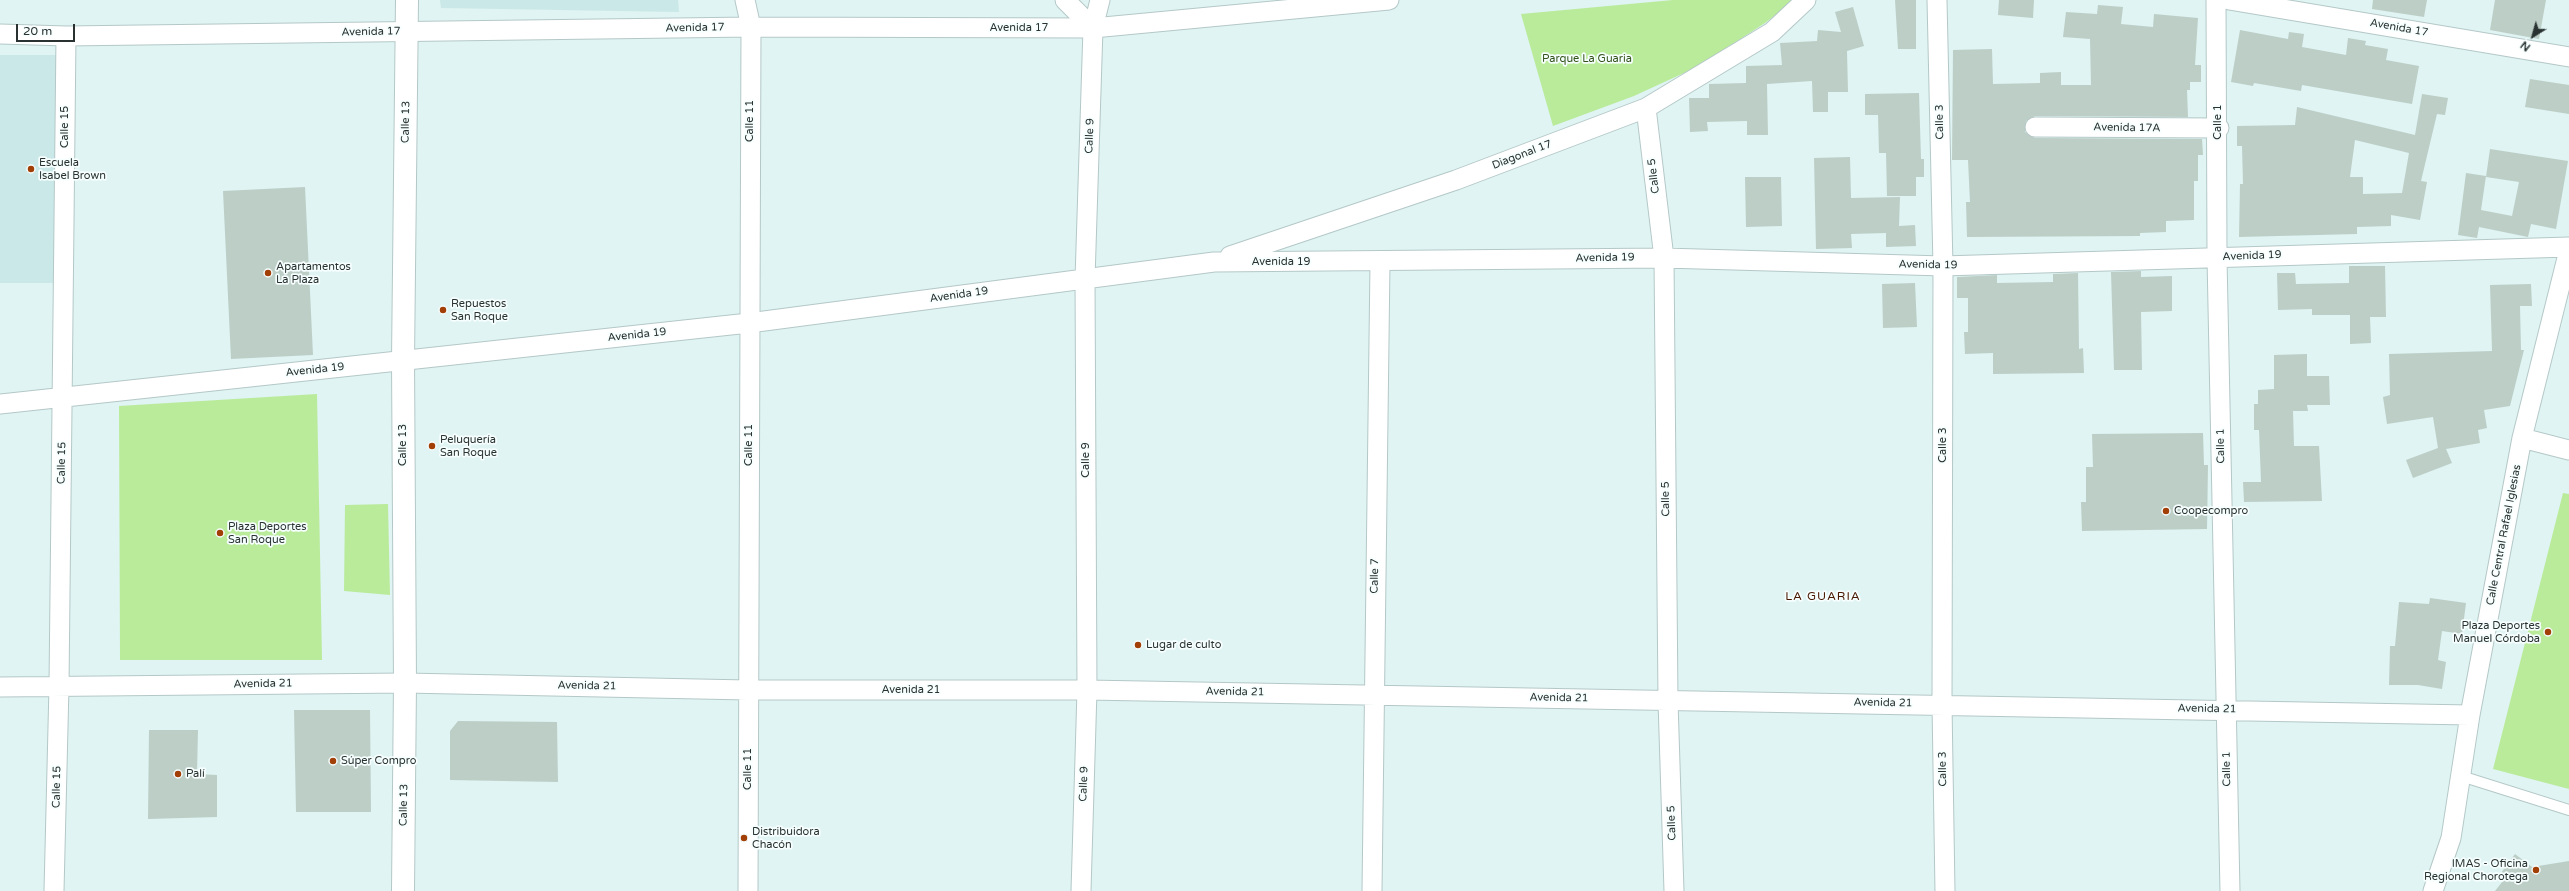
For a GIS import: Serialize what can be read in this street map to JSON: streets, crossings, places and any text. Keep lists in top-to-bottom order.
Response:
{
  "streets": {
    "street": [
      "Avenida 17",
      "Calle 11",
      "Calle 13",
      "Calle 3",
      "Calle 1",
      "Calle 15",
      "Avenida 17A",
      "Calle 9",
      "Diagonal 17",
      "Calle 5",
      "Avenida 19",
      "Calle Central Rafael Iglesias",
      "Calle 7",
      "Avenida 21"
    ]
  },
  "crossings": [
    ["Avenida 17", "Calle 11"],
    ["Avenida 17", "Calle 13"],
    ["Avenida 17", "Calle 15"],
    ["Avenida 17", "Calle 9"],
    ["Calle 11", "Avenida 19"],
    ["Calle 11", "Avenida 21"],
    ["Calle 13", "Avenida 19"],
    ["Calle 13", "Avenida 21"],
    ["Calle 3", "Avenida 19"],
    ["Calle 3", "Avenida 21"],
    ["Calle 1", "Avenida 17A"],
    ["Calle 1", "Avenida 19"],
    ["Calle 1", "Avenida 21"],
    ["Calle 15", "Avenida 19"],
    ["Calle 15", "Avenida 21"],
    ["Calle 9", "Avenida 19"],
    ["Calle 9", "Avenida 21"],
    ["Diagonal 17", "Calle 5"],
    ["Diagonal 17", "Avenida 19"],
    ["Calle 5", "Avenida 19"],
    ["Calle 5", "Avenida 21"],
    ["Avenida 19", "Calle 7"],
    ["Calle Central Rafael Iglesias", "Avenida 21"],
    ["Calle 7", "Avenida 21"]
  ],
  "districts": ["LA GUARIA"],
  "parks": ["Parque La Guaria"],
  "places": [
    "Escuela Isabel Brown",
    "Apartamentos La Plaza",
    "Repuestos San Roque",
    "Peluquería San Roque",
    "Coopecompro",
    "Plaza Deportes San Roque",
    "Plaza Deportes Manuel Córdoba",
    "Lugar de culto",
    "Súper Compro",
    "Palí",
    "Distribuidora Chacón",
    "IMAS - Oficina Regional Chorotega"
  ],
  "scale_bar": "20 m",
  "north": "bottom left"
}
